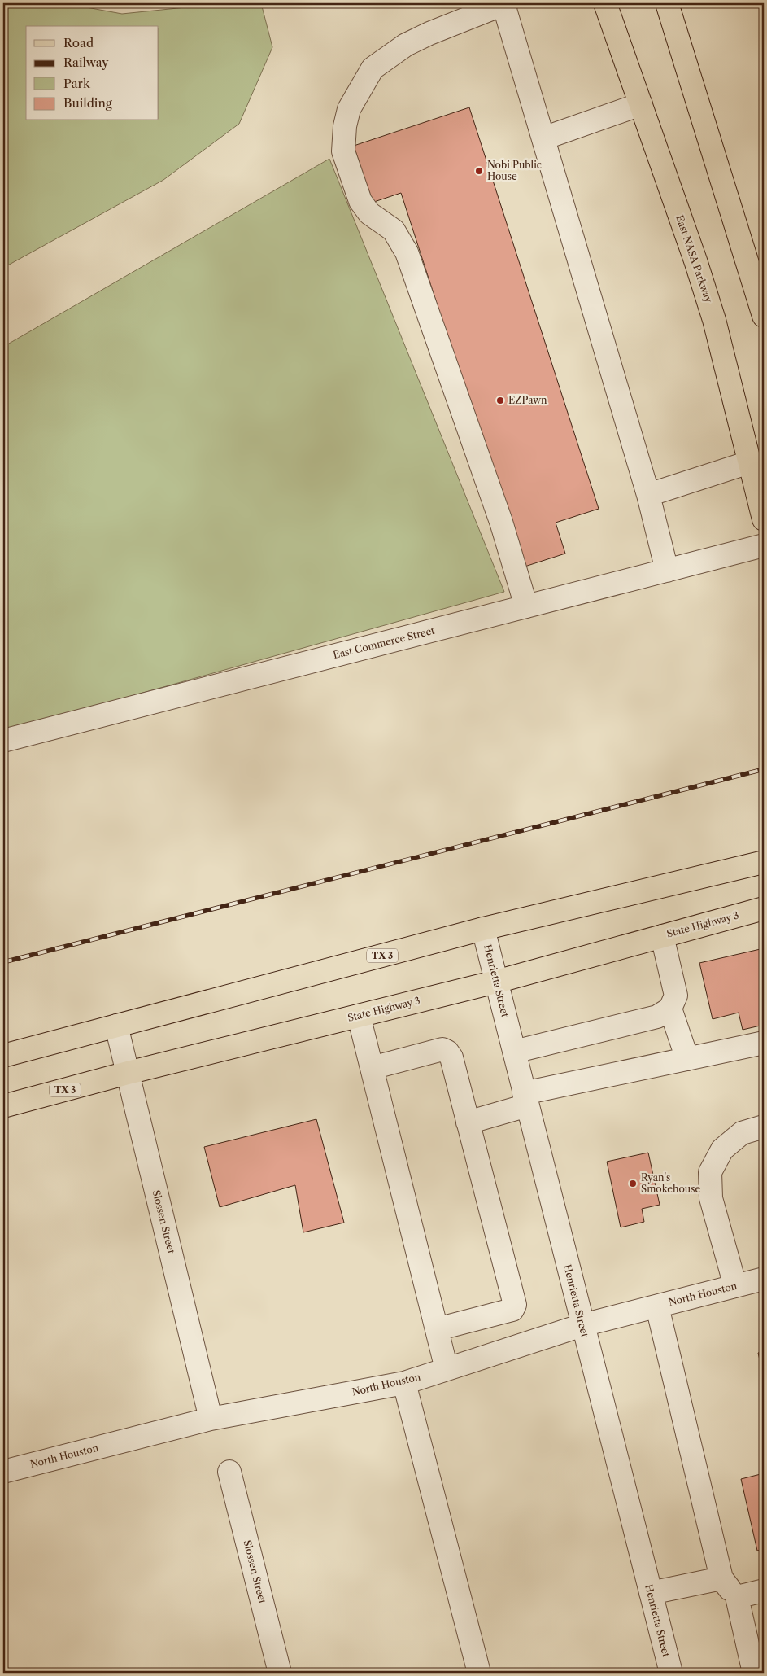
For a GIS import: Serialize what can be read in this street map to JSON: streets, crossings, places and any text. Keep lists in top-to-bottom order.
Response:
{
  "streets": {
    "main road": ["East NASA Parkway", "State Highway 3", "TX 3"],
    "street": [
      "East Commerce Street",
      "Henrietta Street",
      "Slossen Street",
      "North Houston"
    ]
  },
  "crossings": [
    ["State Highway 3", "Henrietta Street"],
    ["State Highway 3", "Slossen Street"],
    ["TX 3", "Henrietta Street"],
    ["TX 3", "Slossen Street"],
    ["Henrietta Street", "North Houston"],
    ["Slossen Street", "North Houston"]
  ],
  "places": ["Nobi Public House", "EZPawn", "Ryan's Smokehouse"],
  "legend": [
    "Road",
    "Railway",
    "Park",
    "Building"
  ]
}
